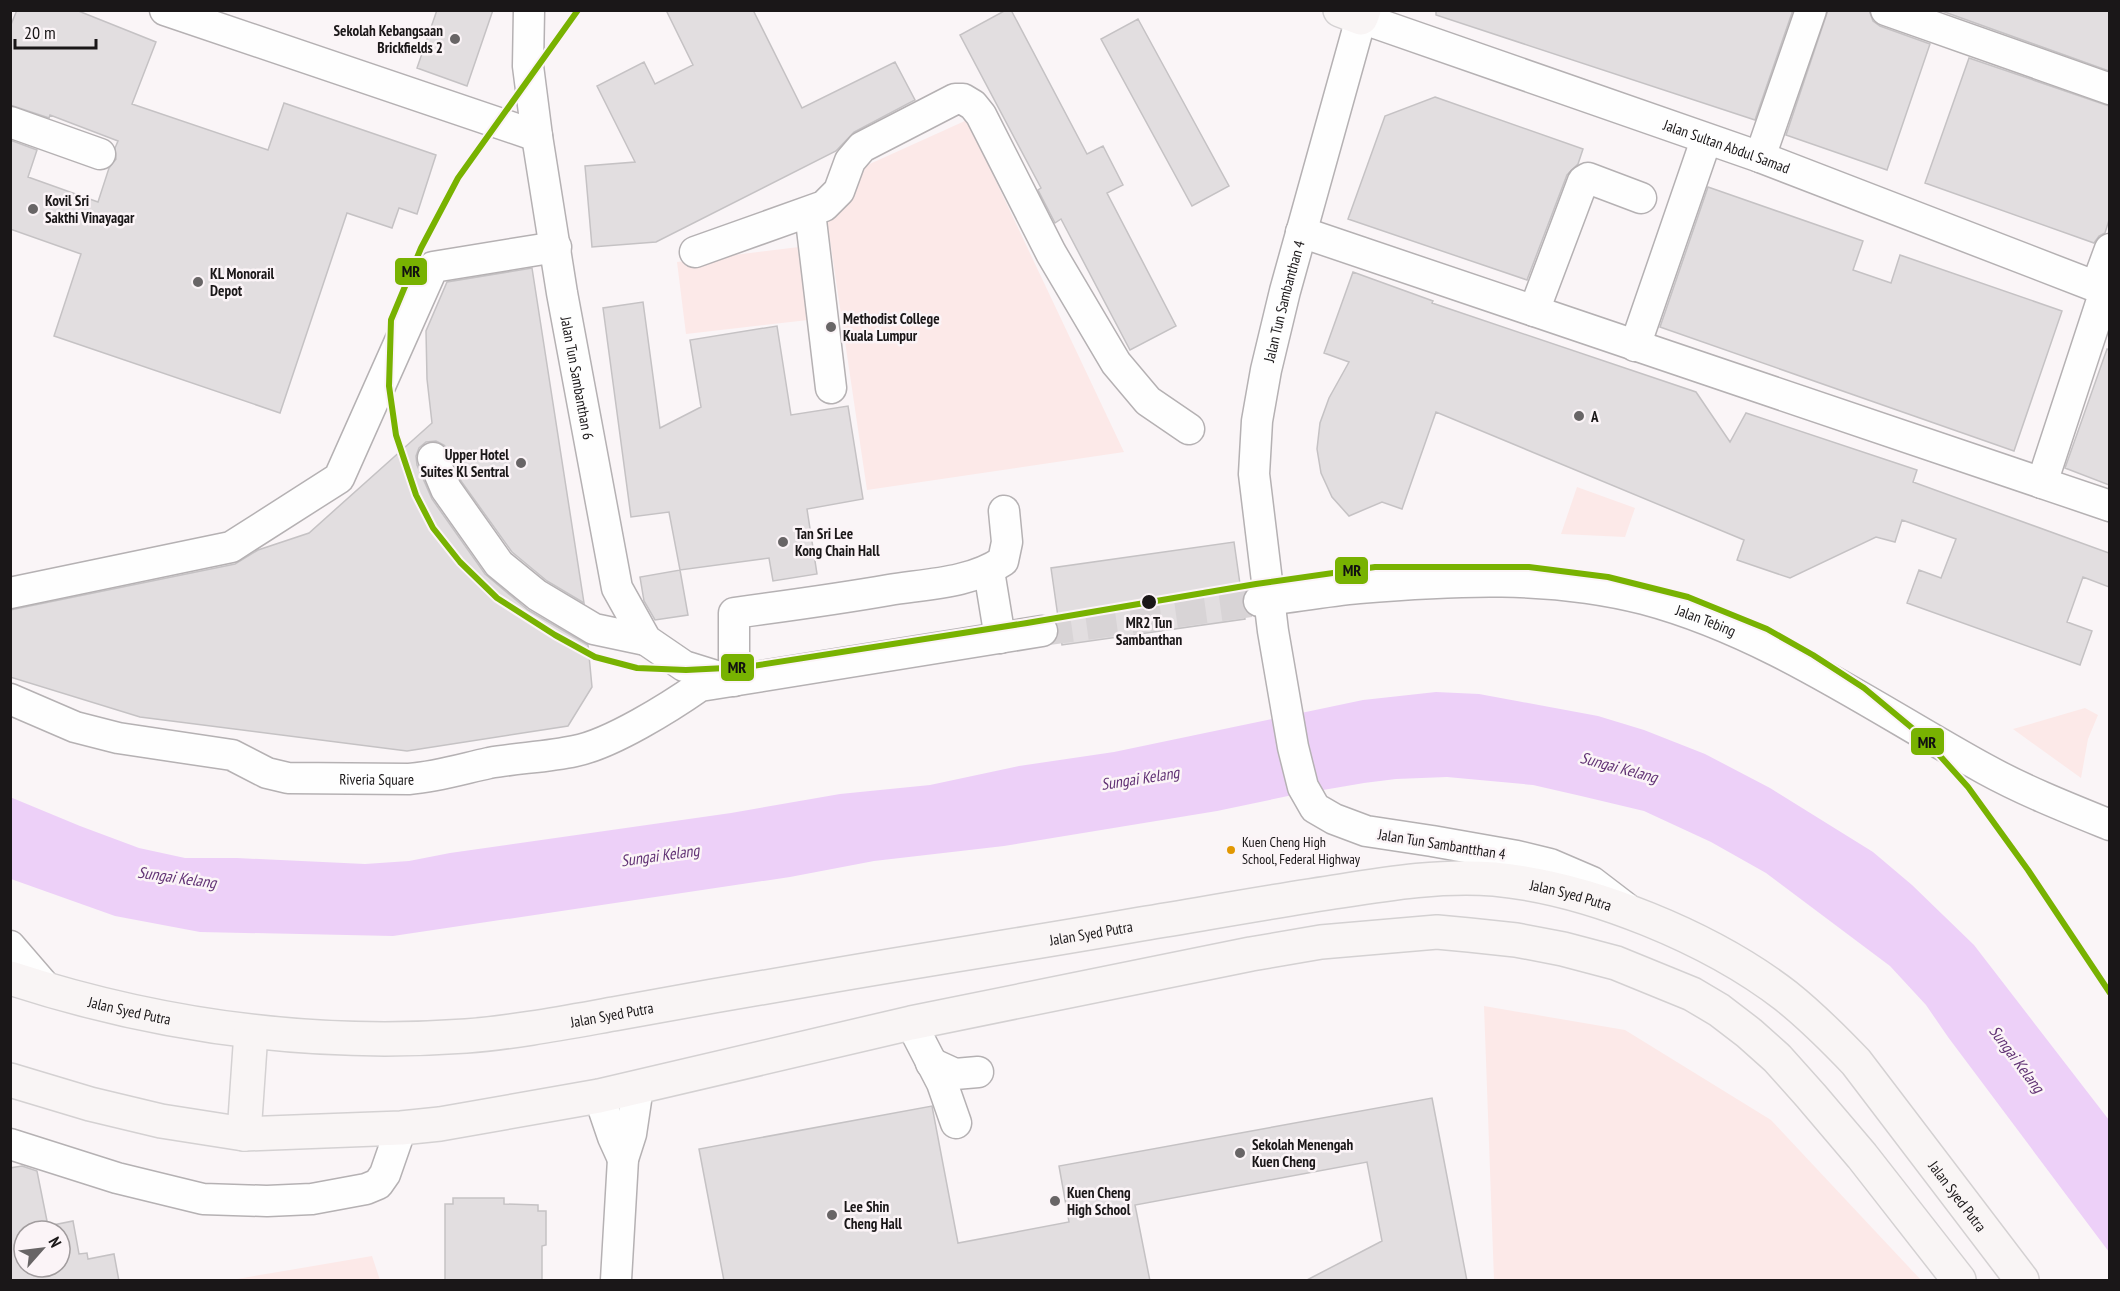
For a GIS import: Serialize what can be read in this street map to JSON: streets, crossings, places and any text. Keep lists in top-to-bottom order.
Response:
{
  "streets": {
    "main road": ["Jalan Syed Putra"],
    "street": [
      "Jalan Sultan Abdul Samad",
      "Jalan Tun Sambanthan 4",
      "Jalan Tun Sambanthan 6",
      "Jalan Tebing",
      "Riveria Square",
      "Jalan Tun Sambantthan 4"
    ]
  },
  "crossings": [
    ["Jalan Sultan Abdul Samad", "Jalan Tun Sambanthan 4"],
    ["Jalan Tun Sambanthan 4", "Jalan Tebing"],
    ["Jalan Tun Sambanthan 4", "Jalan Tun Sambantthan 4"],
    ["Jalan Tun Sambanthan 6", "Riveria Square"],
    ["Jalan Tebing", "Jalan Tun Sambantthan 4"],
    ["Jalan Tun Sambantthan 4", "Jalan Syed Putra"]
  ],
  "water": ["Sungai Kelang"],
  "places": [
    "Sekolah Kebangsaan Brickfields 2",
    "Kovil Sri Sakthi Vinayagar",
    "KL Monorail Depot",
    "Methodist College Kuala Lumpur",
    "A",
    "Upper Hotel Suites Kl Sentral",
    "Tan Sri Lee Kong Chain Hall",
    "MR2 Tun Sambanthan",
    "Kuen Cheng High School, Federal Highway",
    "Sekolah Menengah Kuen Cheng",
    "Kuen Cheng High School",
    "Lee Shin Cheng Hall"
  ],
  "lines": ["transit line MR"],
  "scale_bar": "20 m",
  "north": "top right"
}
